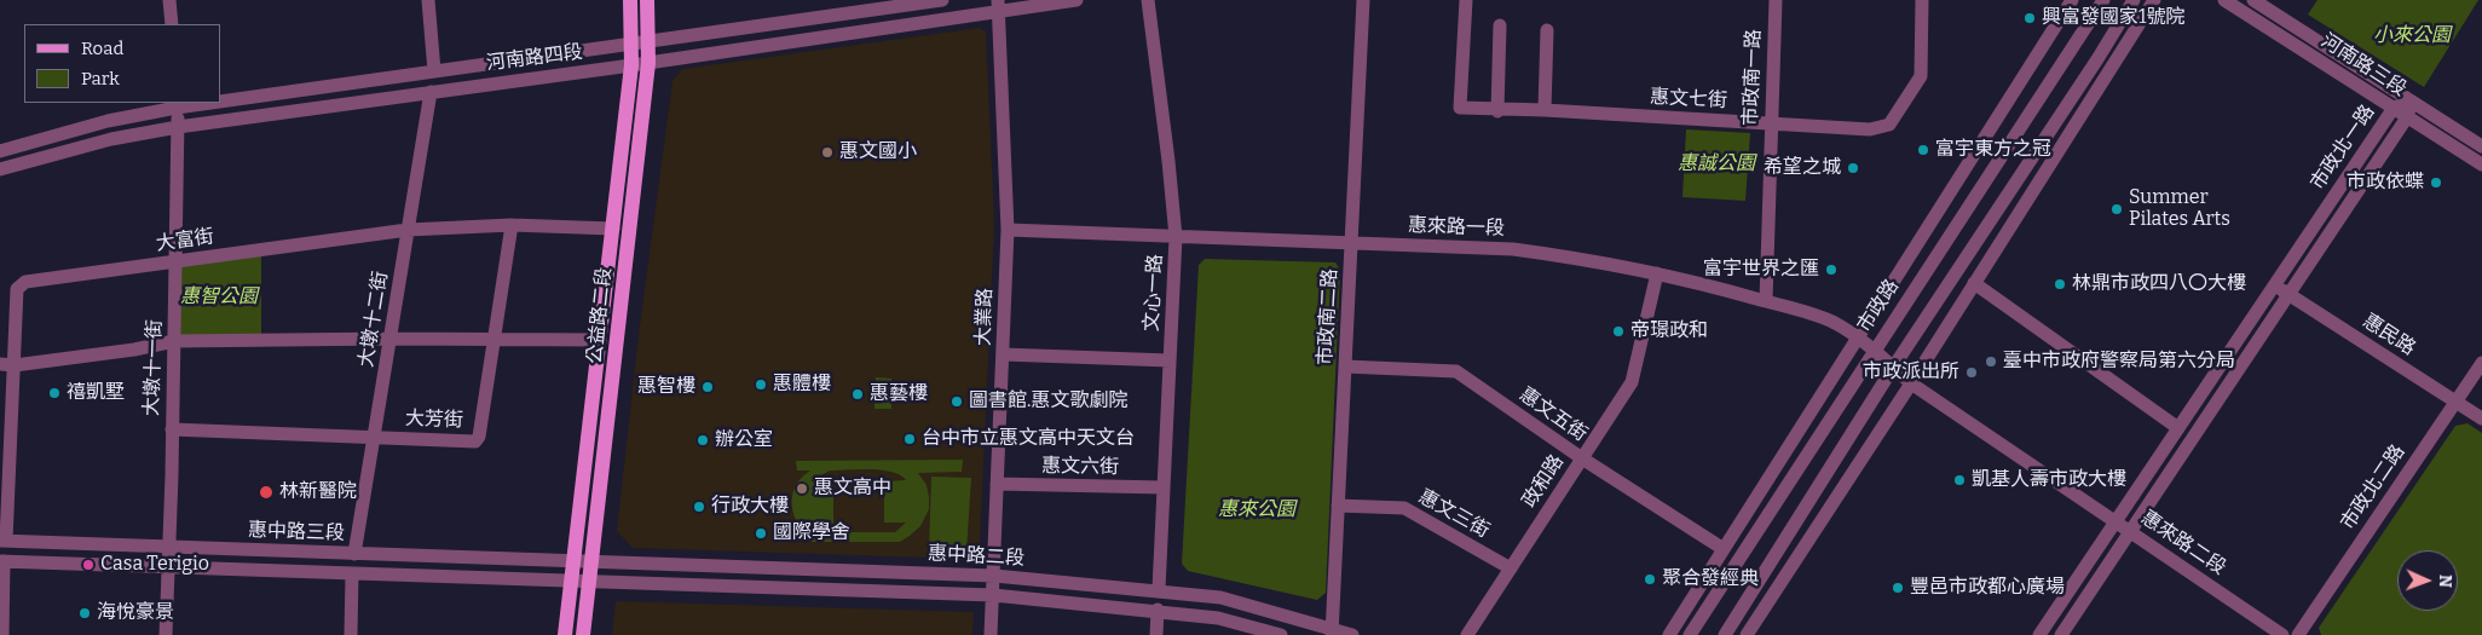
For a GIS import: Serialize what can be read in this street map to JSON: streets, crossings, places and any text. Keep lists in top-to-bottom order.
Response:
{
  "streets": {
    "main road": ["公益路二段"],
    "street": [
      "河南路四段",
      "河南路三段",
      "市政南一路",
      "惠文七街",
      "市政北一路",
      "惠來路一段",
      "大富街",
      "文心一路",
      "市政路",
      "大業路",
      "市政南二路",
      "大墩十二街",
      "惠民路",
      "大墩十一街",
      "惠文五街",
      "大芳街",
      "惠文六街",
      "政和路",
      "市政北二路",
      "惠文三街",
      "惠中路三段",
      "惠來路二段",
      "惠中路二段"
    ]
  },
  "crossings": [
    ["河南路四段", "公益路二段"],
    ["河南路四段", "大業路"],
    ["河南路四段", "大墩十二街"],
    ["河南路四段", "大墩十一街"],
    ["河南路三段", "市政北一路"],
    ["市政南一路", "惠文七街"],
    ["市政南一路", "惠來路一段"],
    ["市政北一路", "惠民路"],
    ["市政北一路", "惠來路二段"],
    ["惠來路一段", "文心一路"],
    ["惠來路一段", "市政路"],
    ["惠來路一段", "大業路"],
    ["惠來路一段", "市政南二路"],
    ["惠來路一段", "政和路"],
    ["惠來路一段", "惠來路二段"],
    ["大富街", "公益路二段"],
    ["大富街", "大墩十二街"],
    ["大富街", "大墩十一街"],
    ["大富街", "大芳街"],
    ["大富街", "惠中路三段"],
    ["文心一路", "惠文六街"],
    ["文心一路", "惠中路二段"],
    ["市政路", "惠文五街"],
    ["市政路", "惠來路二段"],
    ["公益路二段", "大墩十二街"],
    ["公益路二段", "大墩十一街"],
    ["公益路二段", "大芳街"],
    ["公益路二段", "惠中路三段"],
    ["公益路二段", "惠中路二段"],
    ["大業路", "惠文六街"],
    ["大業路", "惠中路二段"],
    ["市政南二路", "惠文五街"],
    ["市政南二路", "惠文三街"],
    ["市政南二路", "惠中路二段"],
    ["大墩十二街", "大芳街"],
    ["大墩十二街", "惠中路三段"],
    ["惠民路", "市政北二路"],
    ["大墩十一街", "大芳街"],
    ["大墩十一街", "惠中路三段"],
    ["惠文五街", "政和路"],
    ["政和路", "惠文三街"],
    ["惠中路三段", "惠中路二段"]
  ],
  "parks": [
    "小來公園",
    "惠誠公園",
    "惠智公園",
    "惠來公園"
  ],
  "places": [
    "興富發國家1號院",
    "富宇東方之冠",
    "惠文國小",
    "希望之城",
    "市政依蝶",
    "Summer Pilates Arts",
    "富宇世界之匯",
    "林鼎市政四八〇大樓",
    "帝璟政和",
    "臺中市政府警察局第六分局",
    "市政派出所",
    "惠體樓",
    "惠智樓",
    "禧凱墅",
    "惠藝樓",
    "圖書館.惠文歌劇院",
    "台中市立惠文高中天文台",
    "辦公室",
    "凱基人壽市政大樓",
    "惠文高中",
    "林新醫院",
    "行政大樓",
    "國際學舍",
    "Casa Terigio",
    "聚合發經典",
    "豐邑市政都心廣場",
    "海悅豪景"
  ],
  "legend": ["Road", "Park"],
  "north": "right"
}
